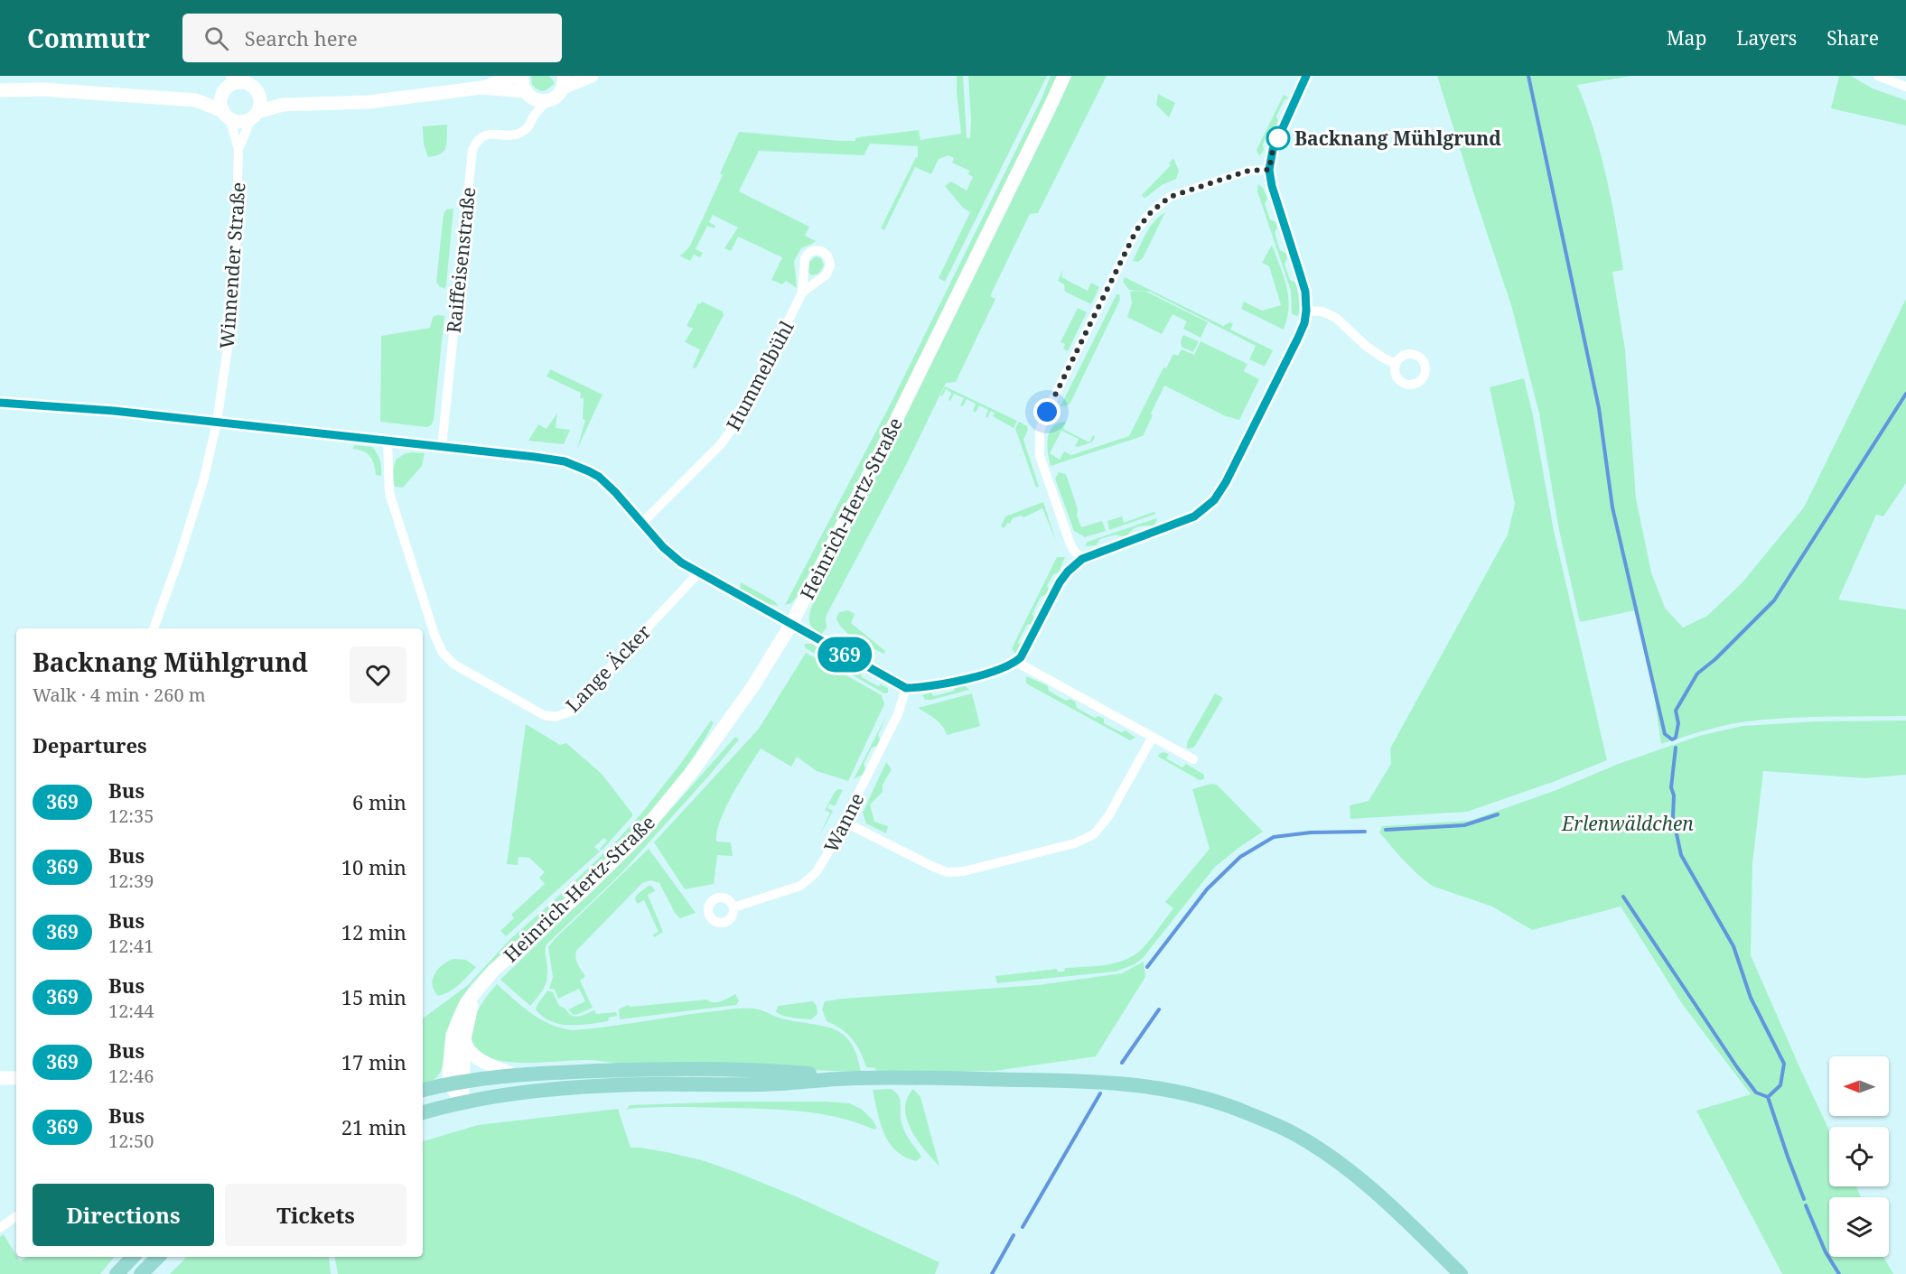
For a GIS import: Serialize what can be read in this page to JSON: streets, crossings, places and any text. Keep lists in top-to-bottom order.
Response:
{
  "streets": {
    "main road": ["Heinrich-Hertz-Straße"],
    "street": [
      "Raiffeisenstraße",
      "Winnender Straße",
      "Hummelbühl",
      "Lange Äcker",
      "Wanne"
    ]
  },
  "parks": ["Erlenwäldchen"],
  "places": ["Backnang Mühlgrund"],
  "lines": ["bus line 369"],
  "north": "left",
  "page": {
    "header": "Commutr",
    "search": "Search here",
    "nav": ["Map", "Layers", "Share"],
    "on_map": "369",
    "heading": [
      ["Backnang Mühlgrund", "Walk · 4 min · 260 m"],
      "Departures"
    ],
    "list": [
      {
        "mark": "369",
        "name": "Bus",
        "note": "12:35",
        "value": "6 min"
      },
      {
        "mark": "369",
        "name": "Bus",
        "note": "12:39",
        "value": "10 min"
      },
      {
        "mark": "369",
        "name": "Bus",
        "note": "12:41",
        "value": "12 min"
      },
      {
        "mark": "369",
        "name": "Bus",
        "note": "12:44",
        "value": "15 min"
      },
      {
        "mark": "369",
        "name": "Bus",
        "note": "12:46",
        "value": "17 min"
      },
      {
        "mark": "369",
        "name": "Bus",
        "note": "12:50",
        "value": "21 min"
      }
    ],
    "buttons": ["Directions", "Tickets"]
  }
}
